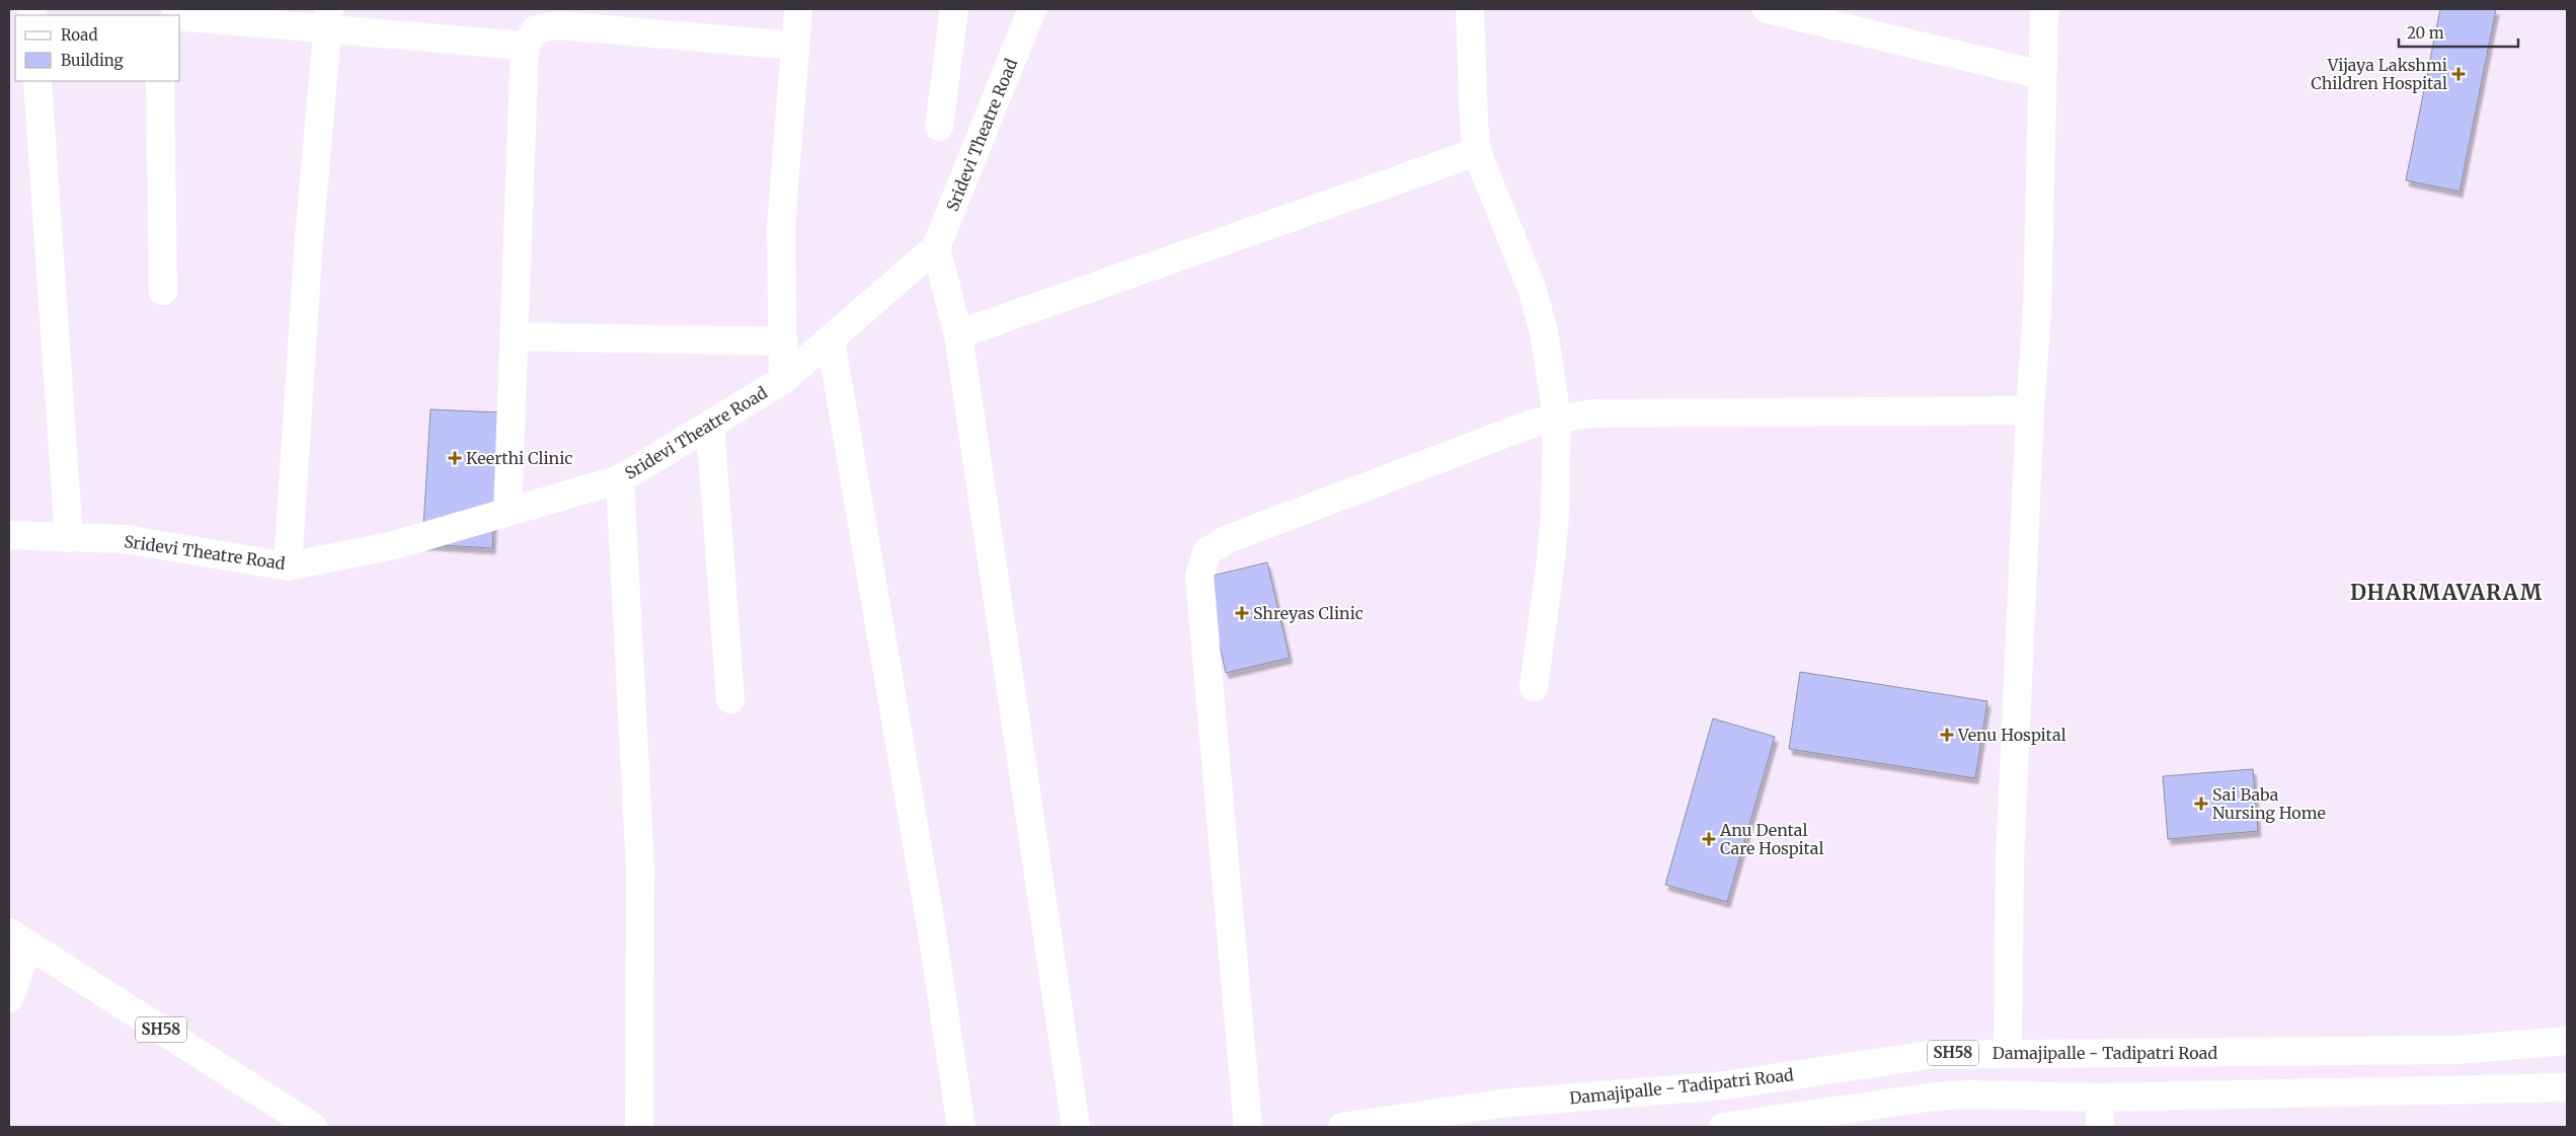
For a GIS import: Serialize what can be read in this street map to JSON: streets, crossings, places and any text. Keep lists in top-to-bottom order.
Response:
{
  "streets": {
    "street": ["Sridevi Theatre Road", "SH58", "Damajipalle - Tadipatri Road"]
  },
  "districts": ["DHARMAVARAM"],
  "places": {
    "health": [
      "Vijaya Lakshmi Children Hospital",
      "Keerthi Clinic",
      "Shreyas Clinic",
      "Venu Hospital",
      "Sai Baba Nursing Home",
      "Anu Dental Care Hospital"
    ]
  },
  "legend": ["Road", "Building"],
  "scale_bar": "20 m"
}
